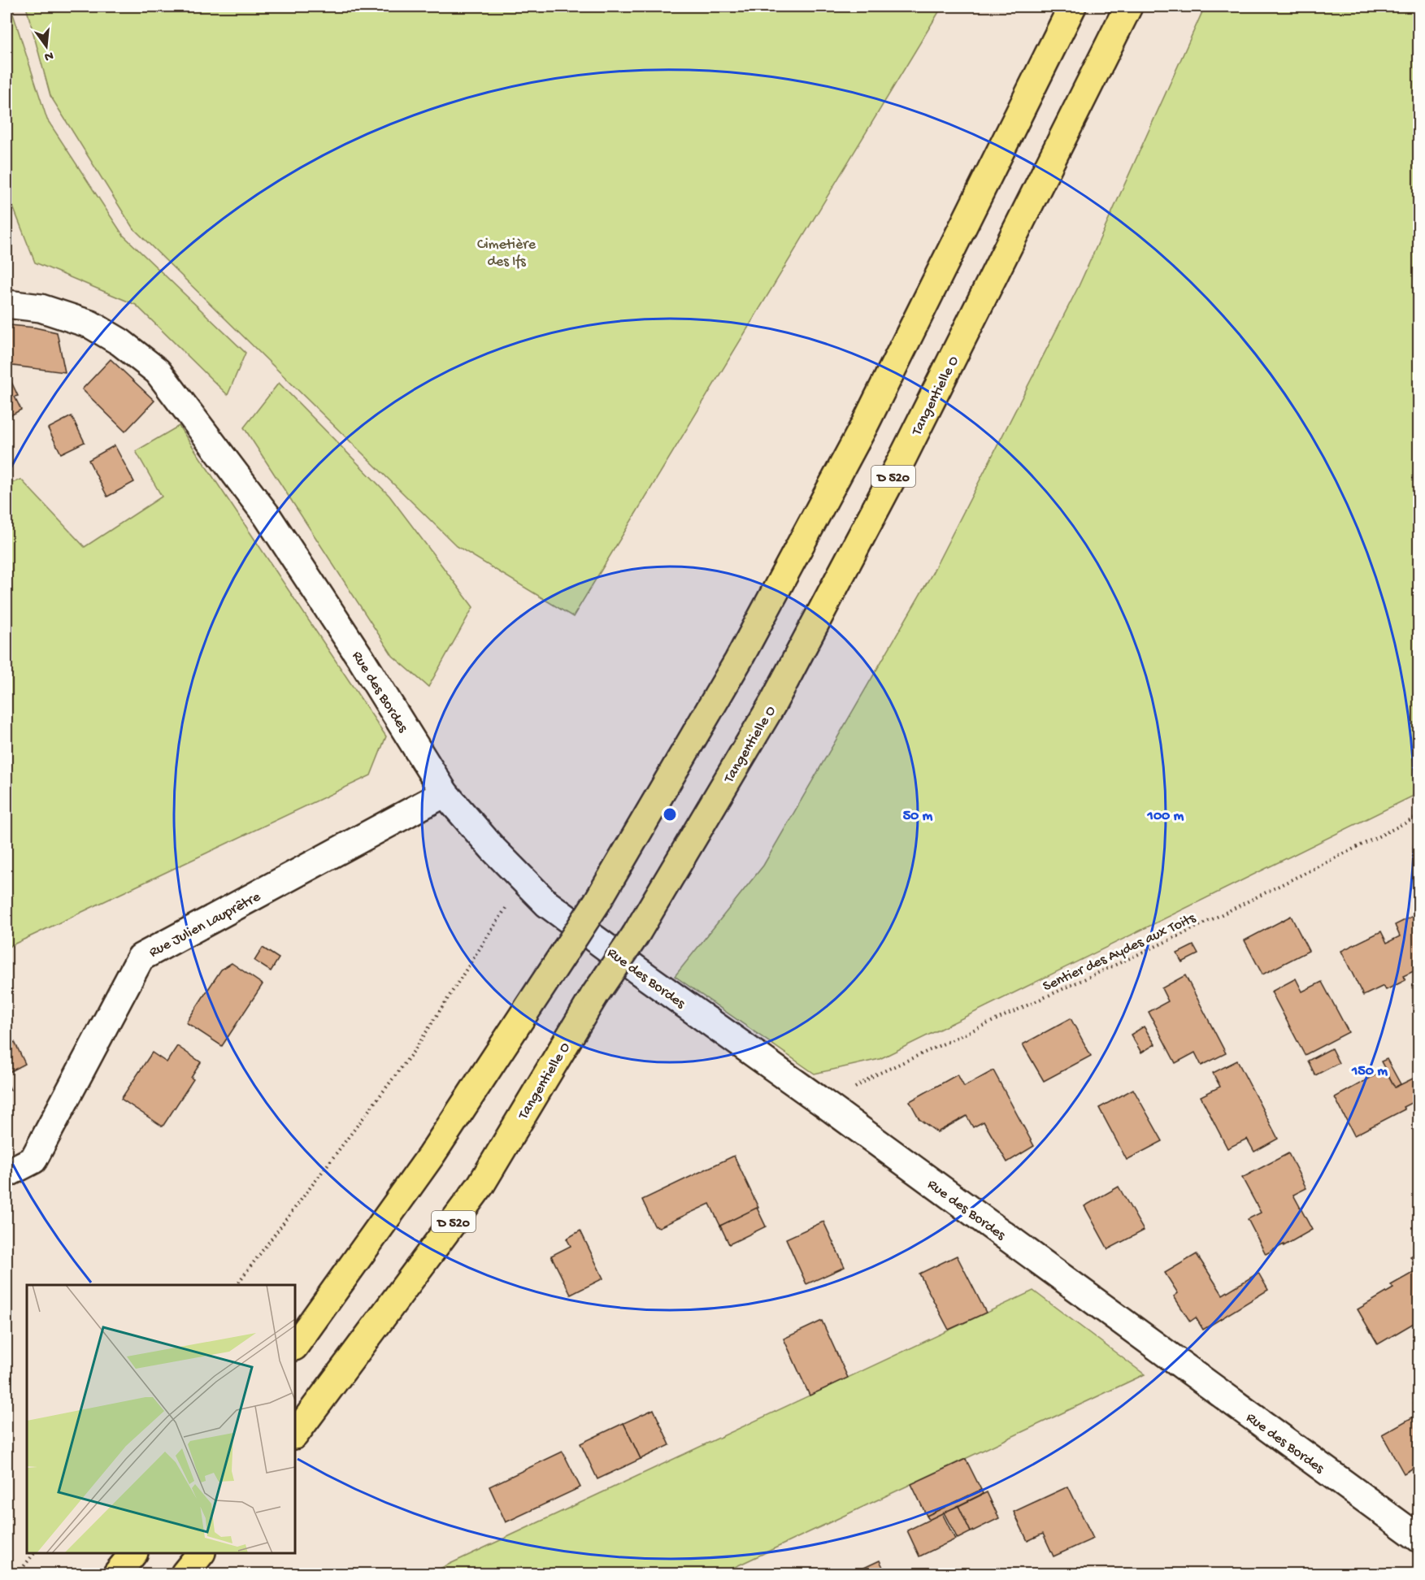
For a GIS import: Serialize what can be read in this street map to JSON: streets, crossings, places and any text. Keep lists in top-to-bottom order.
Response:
{
  "streets": {
    "main road": ["Tangentielle O", "D 520"],
    "street": ["Rue des Bordes", "Rue Julien Lauprêtre"],
    "path": ["Sentier des Aydes aux Toits"]
  },
  "crossings": [
    ["Rue des Bordes", "Rue Julien Lauprêtre"],
    ["Rue des Bordes", "Sentier des Aydes aux Toits"]
  ],
  "parks": ["Cimetière des Ifs"],
  "north": "bottom",
  "rings": ["50 m", "100 m", "150 m"]
}
